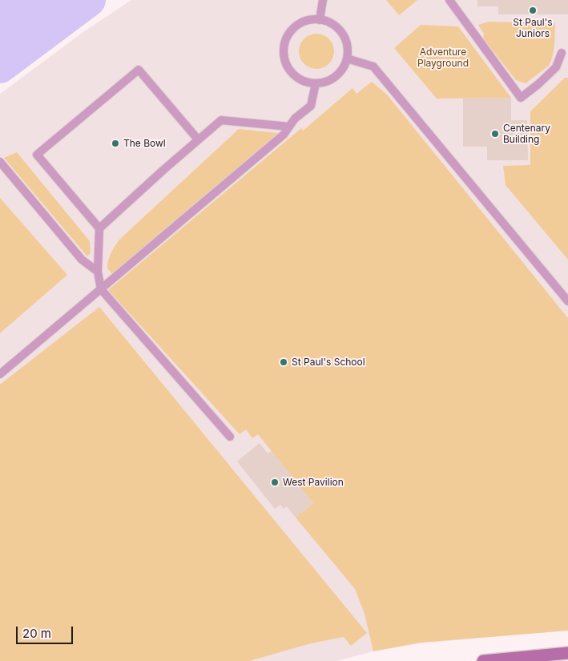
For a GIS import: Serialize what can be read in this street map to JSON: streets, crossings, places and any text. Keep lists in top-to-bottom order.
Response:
{
  "parks": ["Adventure Playground"],
  "places": [
    "St Paul's Juniors",
    "Centenary Building",
    "The Bowl",
    "St Paul's School",
    "West Pavilion"
  ],
  "scale_bar": "20 m"
}
